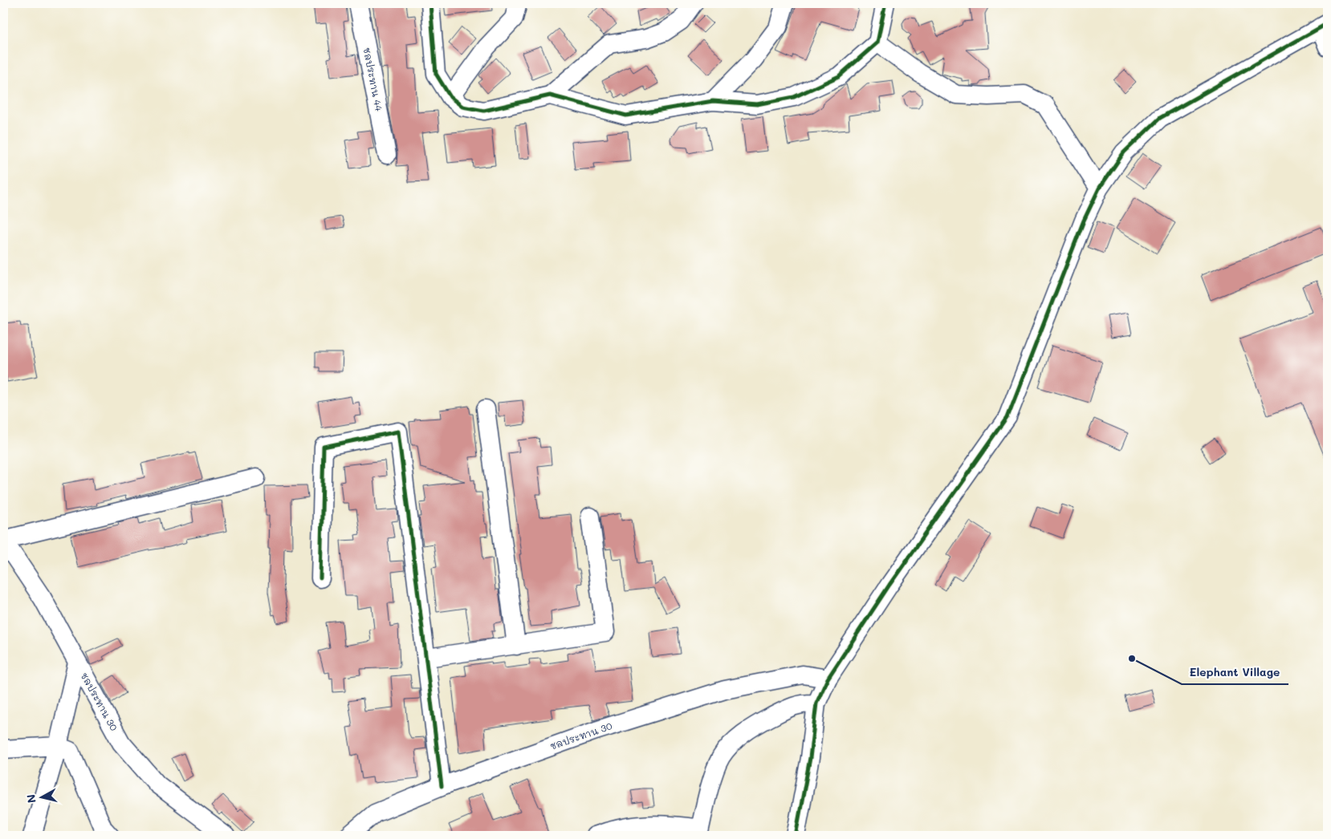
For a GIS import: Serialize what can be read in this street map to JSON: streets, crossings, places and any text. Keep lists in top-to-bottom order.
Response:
{
  "streets": {
    "street": ["ชลประทาน 44", "ชลประทาน 30"]
  },
  "places": ["Elephant Village"],
  "north": "left"
}
